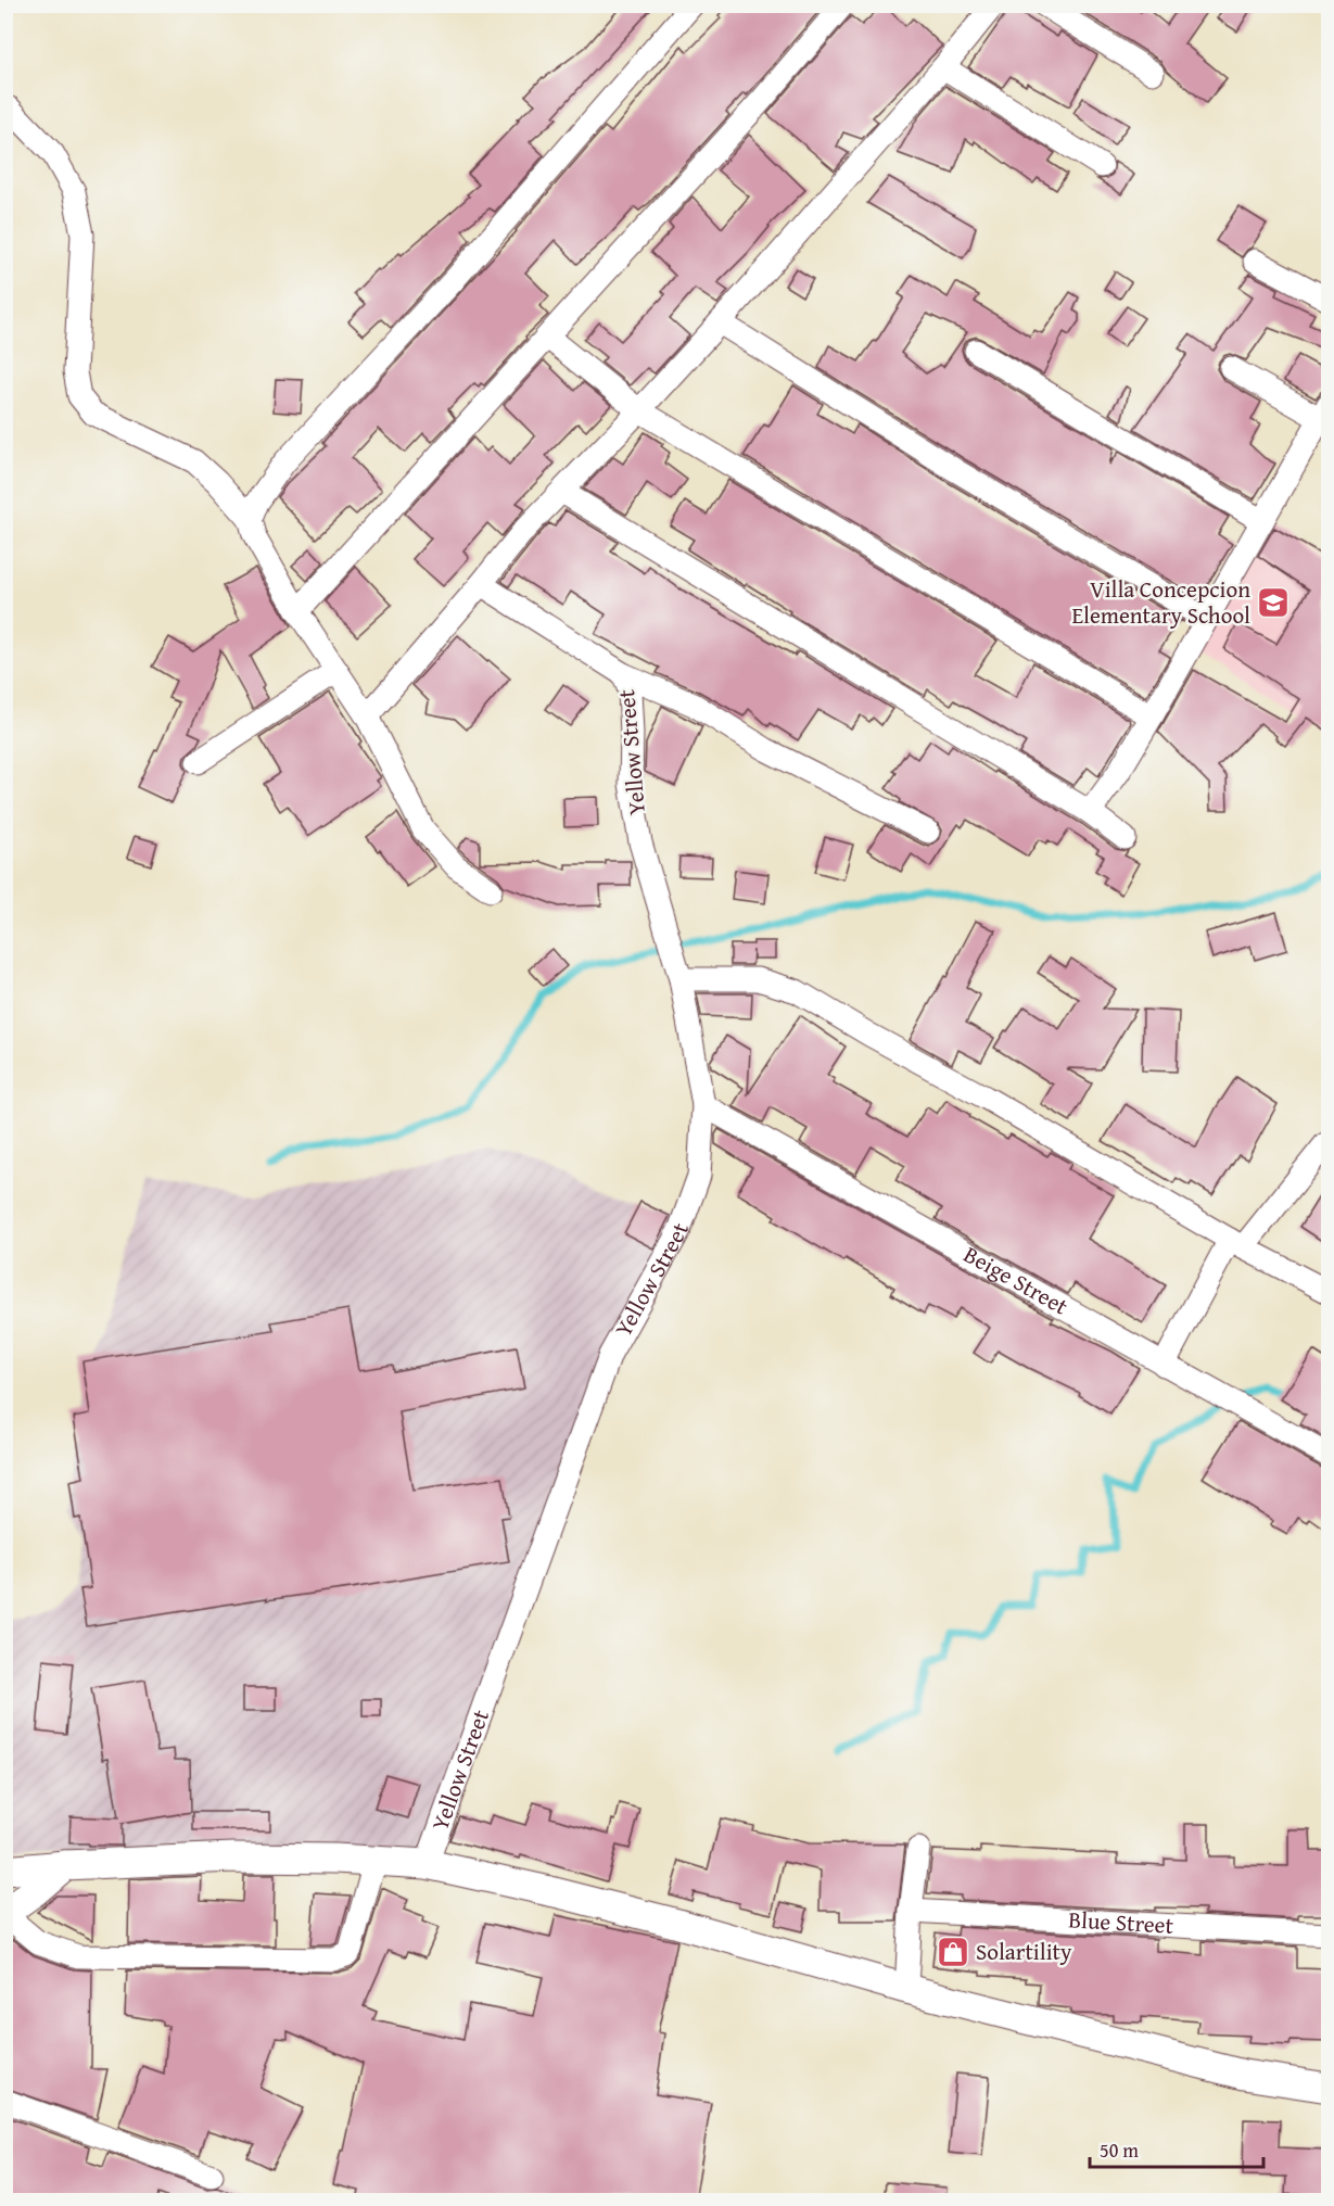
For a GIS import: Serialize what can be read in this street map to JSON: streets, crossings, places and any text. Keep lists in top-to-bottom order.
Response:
{
  "streets": {
    "street": ["Yellow Street", "Beige Street", "Blue Street"]
  },
  "crossings": [
    ["Yellow Street", "Beige Street"]
  ],
  "places": {
    "school or university": ["Villa Concepcion Elementary School"],
    "shop": ["Solartility"]
  },
  "scale_bar": "50 m"
}
